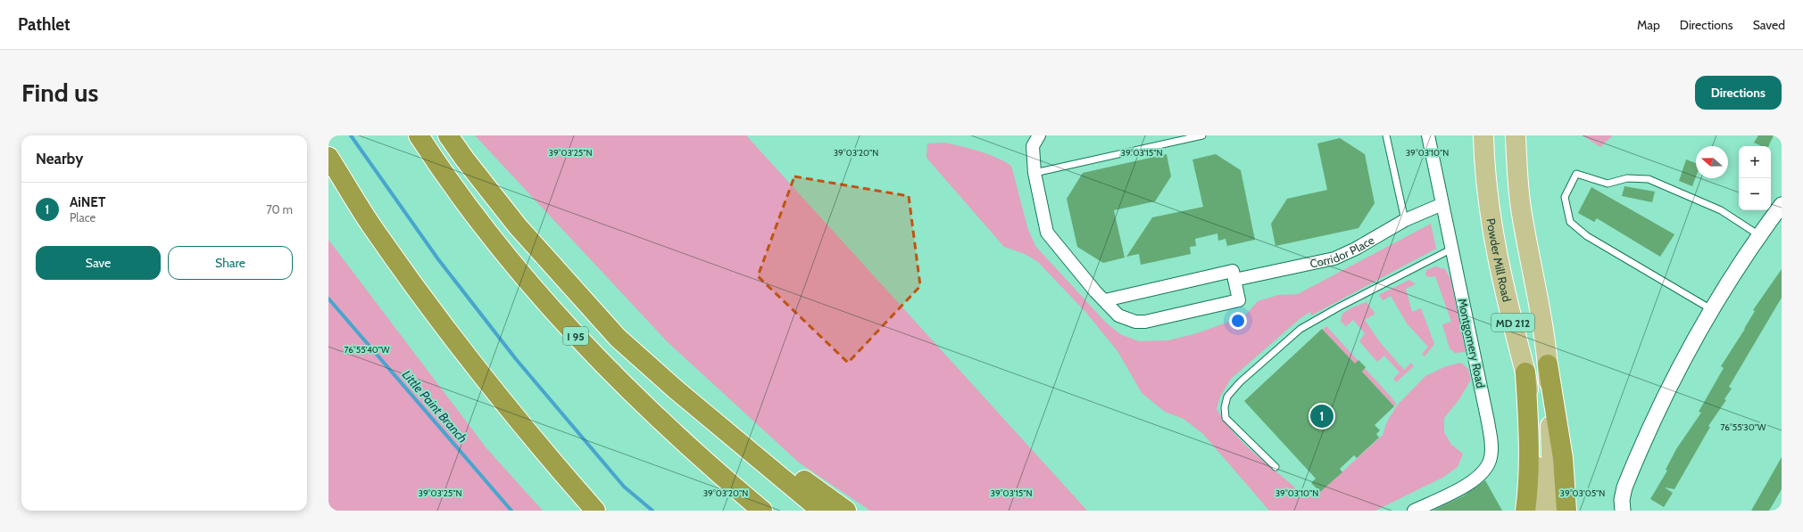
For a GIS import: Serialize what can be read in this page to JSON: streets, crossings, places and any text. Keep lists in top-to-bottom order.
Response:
{
  "streets": {
    "highway": ["I 95"],
    "main road": ["Powder Mill Road", "MD 212"],
    "street": ["Corridor Place", "Montgomery Road"]
  },
  "crossings": [
    ["Corridor Place", "Montgomery Road"]
  ],
  "water": ["Little Paint Branch"],
  "north": "left",
  "page": {
    "header": "Pathlet",
    "nav": ["Map", "Directions", "Saved"],
    "buttons": [
      "Directions",
      ["Save", "Share"]
    ],
    "title": "Find us",
    "heading": "Nearby",
    "map_buttons": ["+", "−"],
    "list": [
      {
        "mark": "1",
        "name": "AiNET",
        "note": "Place",
        "value": "70 m"
      }
    ],
    "pins": "1"
  },
  "coordinates": [
    "39°03'25\"N",
    "39°03'20\"N",
    "39°03'15\"N",
    "39°03'10\"N",
    "76°55'40\"W",
    "76°55'30\"W",
    "39°03'05\"N"
  ]
}
